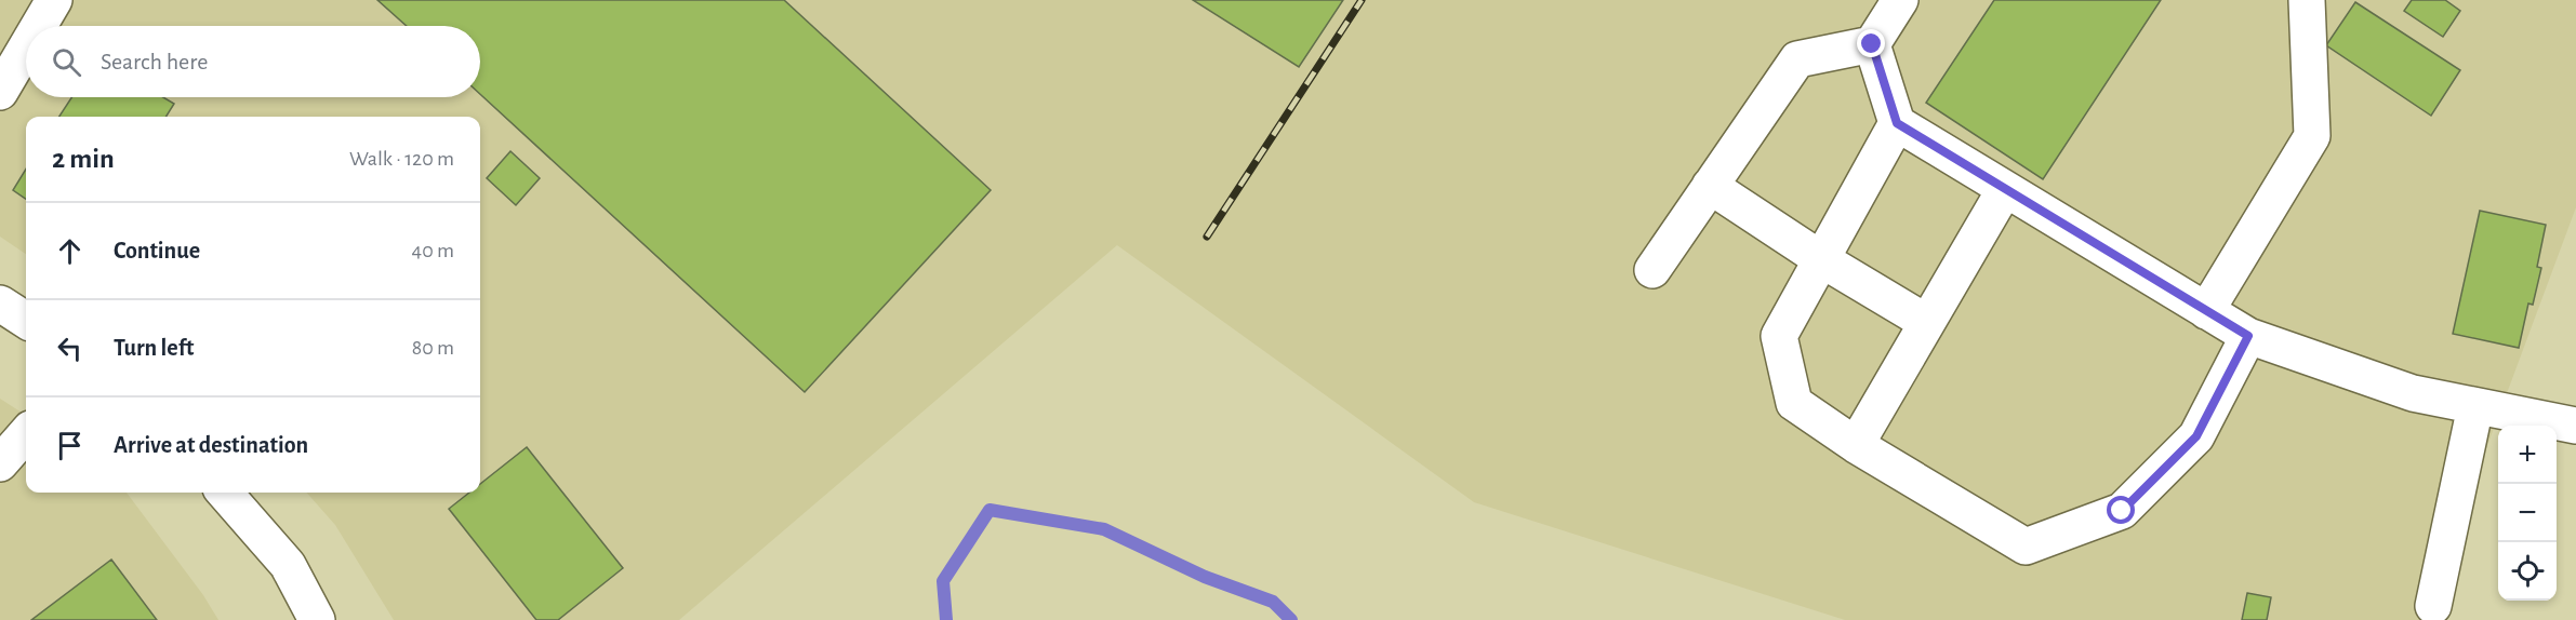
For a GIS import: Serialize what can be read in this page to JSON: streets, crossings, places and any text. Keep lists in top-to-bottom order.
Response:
{
  "page": {
    "search": "Search here",
    "heading": ["2 min", "Walk · 120 m"],
    "list": [
      ["Continue", "40 m"],
      ["Turn left", "80 m"],
      "Arrive at destination"
    ],
    "map_buttons": ["+", "−"]
  }
}
